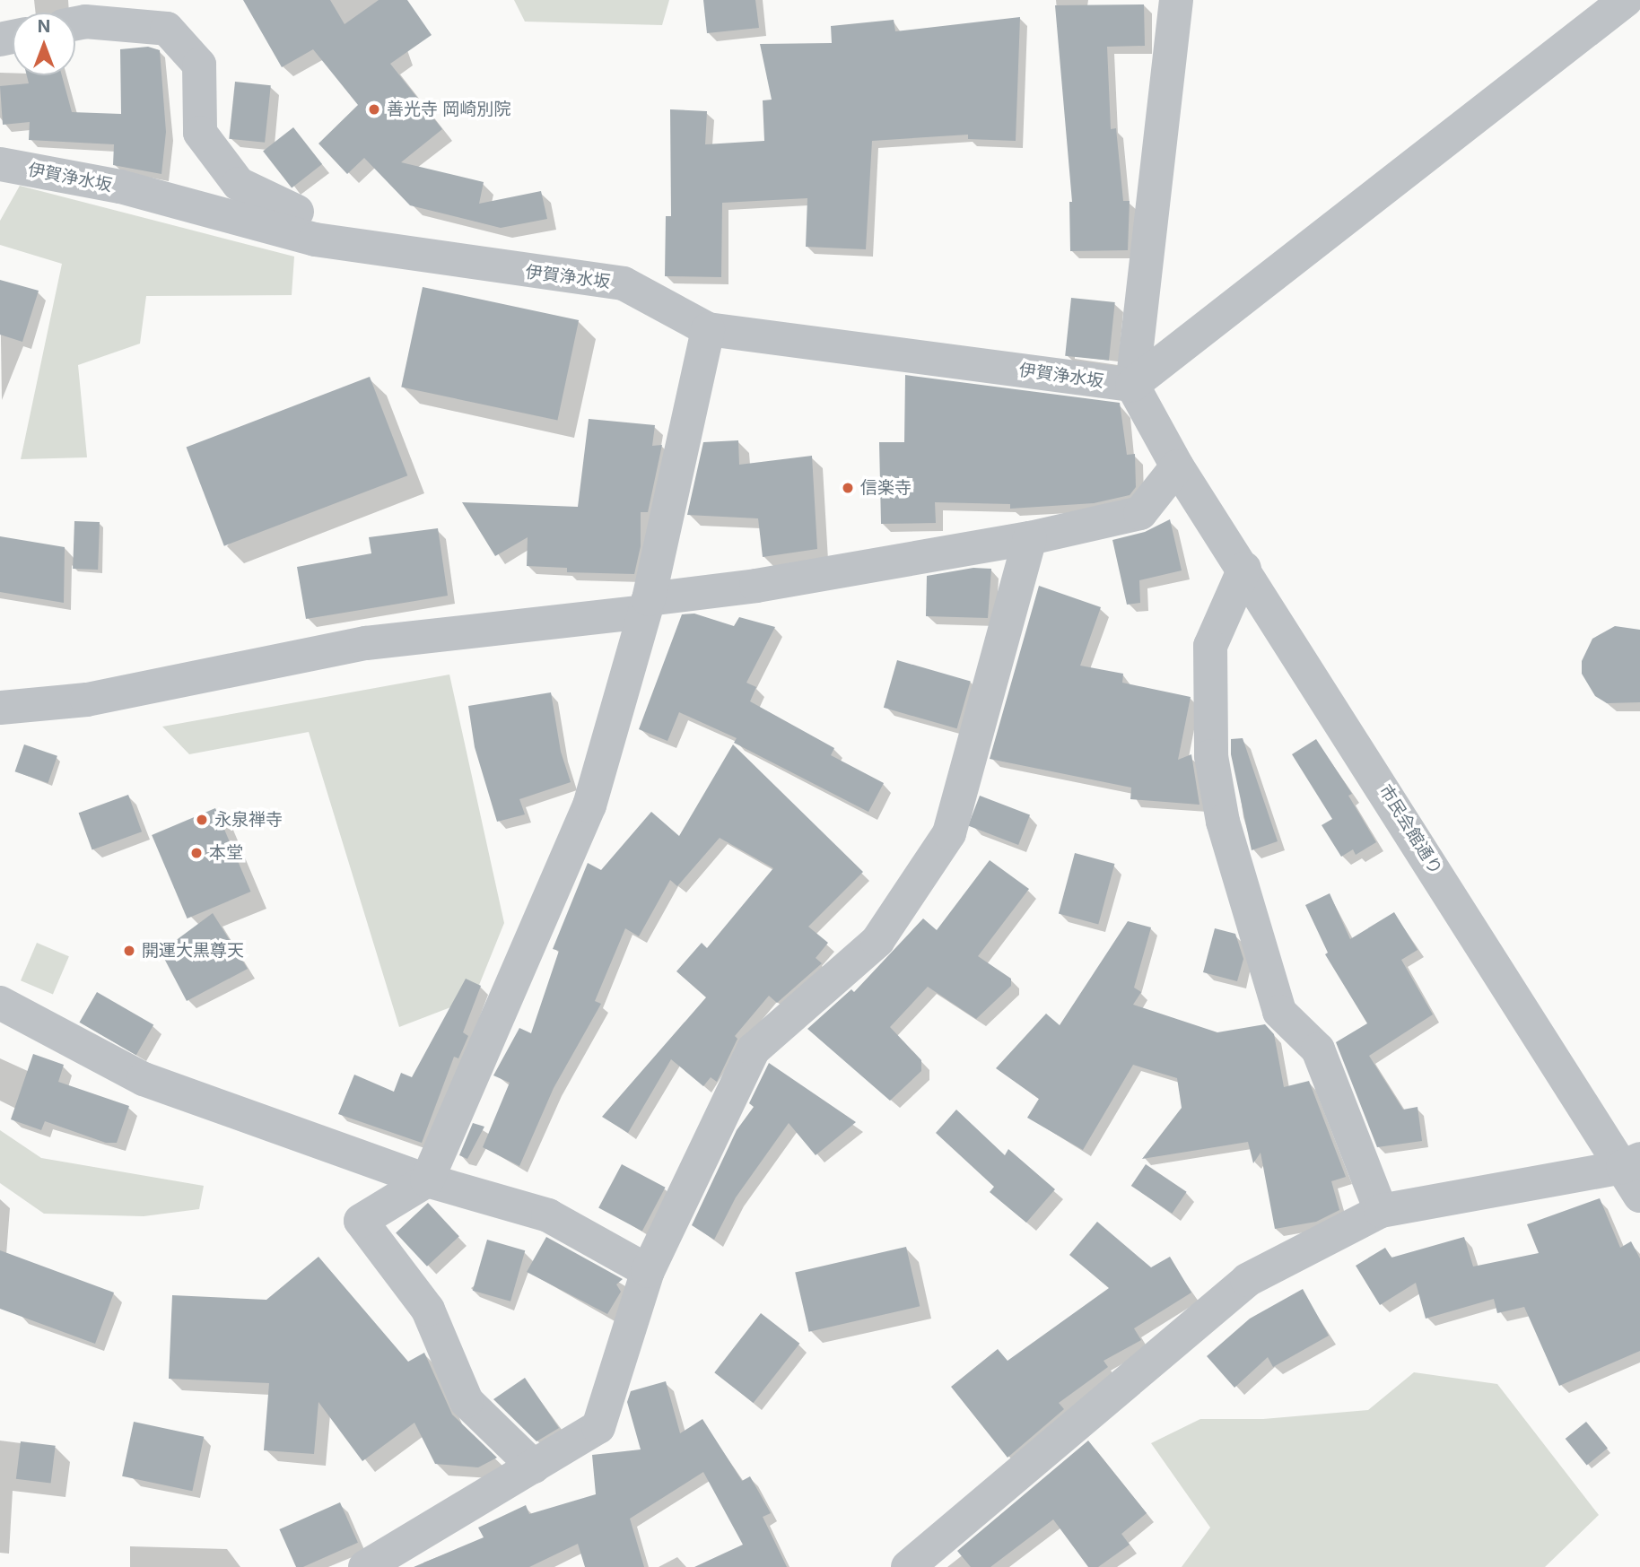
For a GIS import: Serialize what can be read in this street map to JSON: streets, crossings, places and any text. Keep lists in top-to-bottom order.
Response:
{
  "streets": {
    "street": ["伊賀浄水坂", "市民会館通り"]
  },
  "crossings": [
    ["伊賀浄水坂", "市民会館通り"]
  ],
  "places": [
    "善光寺 岡崎別院",
    "信楽寺",
    "永泉禅寺",
    "本堂",
    "開運大黒尊天"
  ],
  "north": "top"
}
